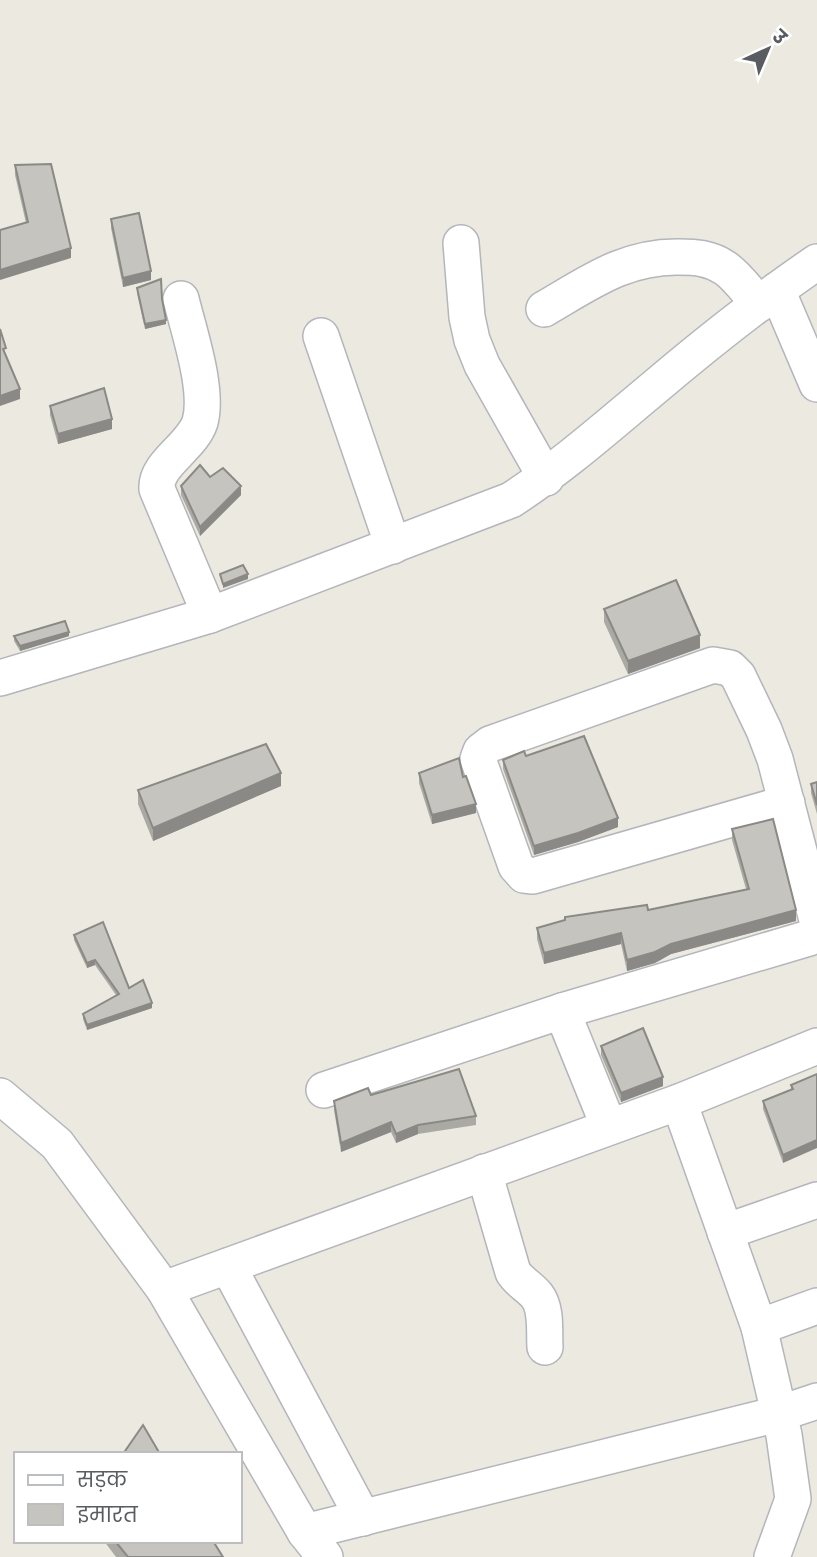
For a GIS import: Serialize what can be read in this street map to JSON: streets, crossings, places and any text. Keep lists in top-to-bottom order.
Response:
{
  "legend": ["सड़क", "इमारत"],
  "north": "top right"
}
